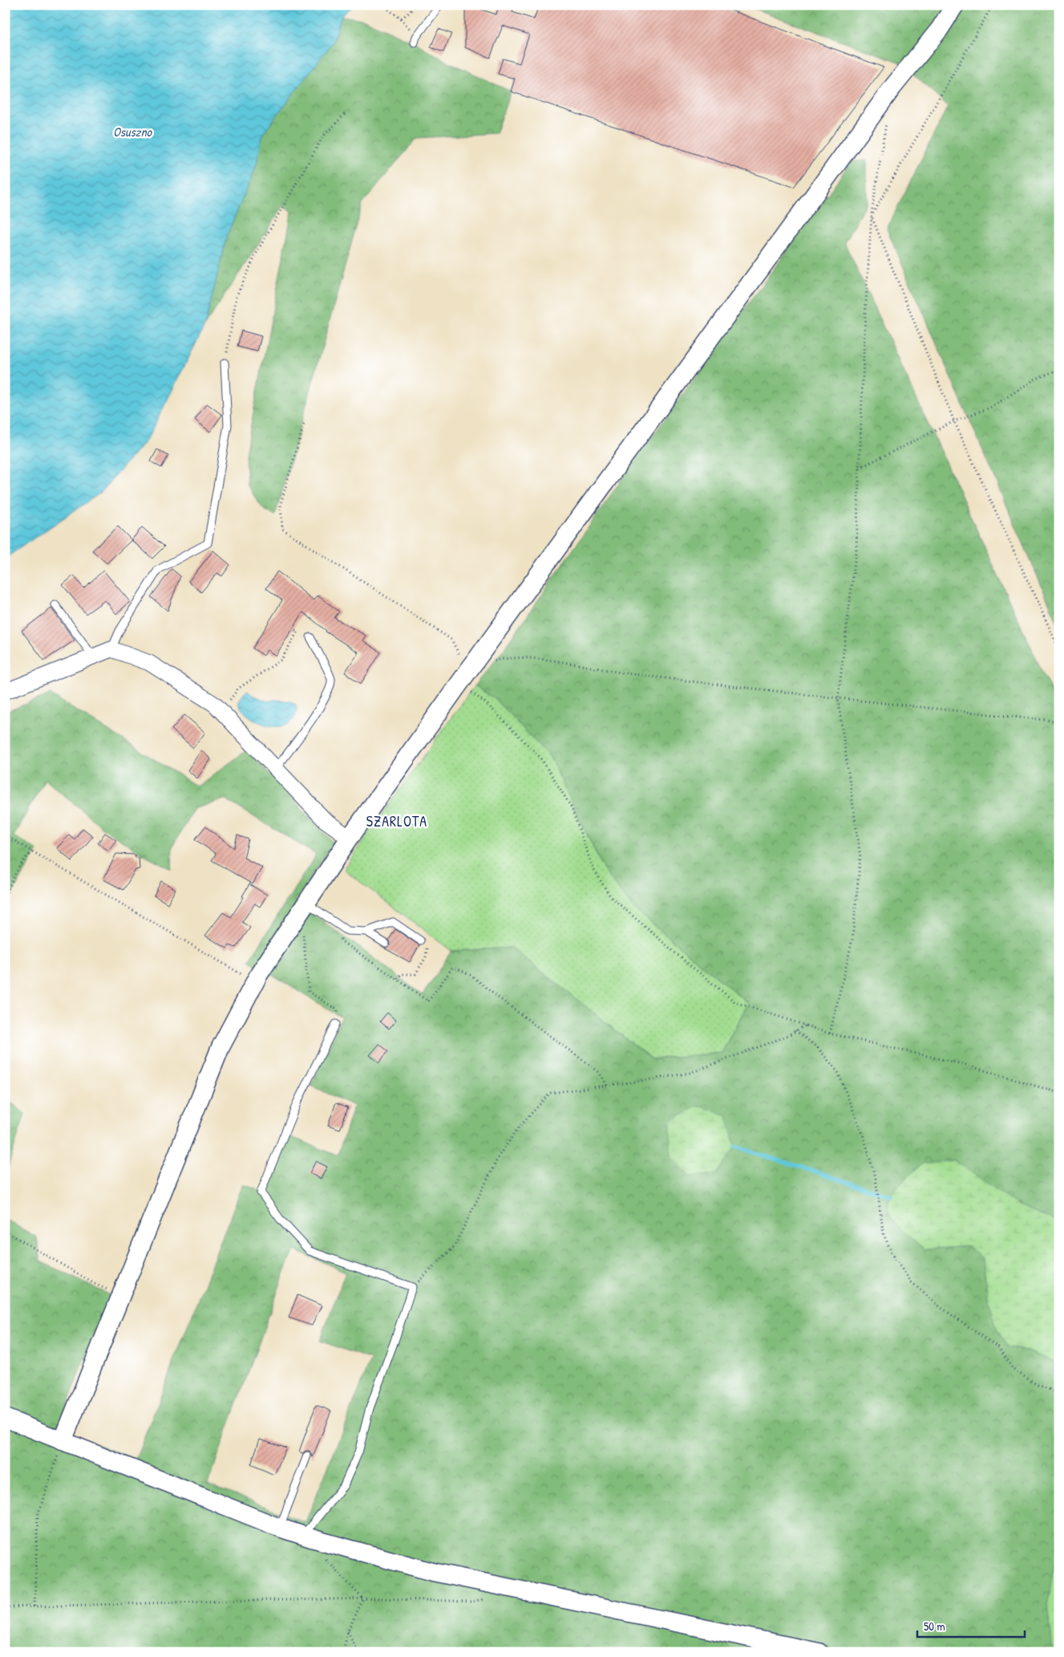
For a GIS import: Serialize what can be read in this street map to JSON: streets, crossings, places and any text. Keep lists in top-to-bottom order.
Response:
{
  "districts": ["SZARLOTA"],
  "water": ["Osuszno"],
  "scale_bar": "50 m"
}
